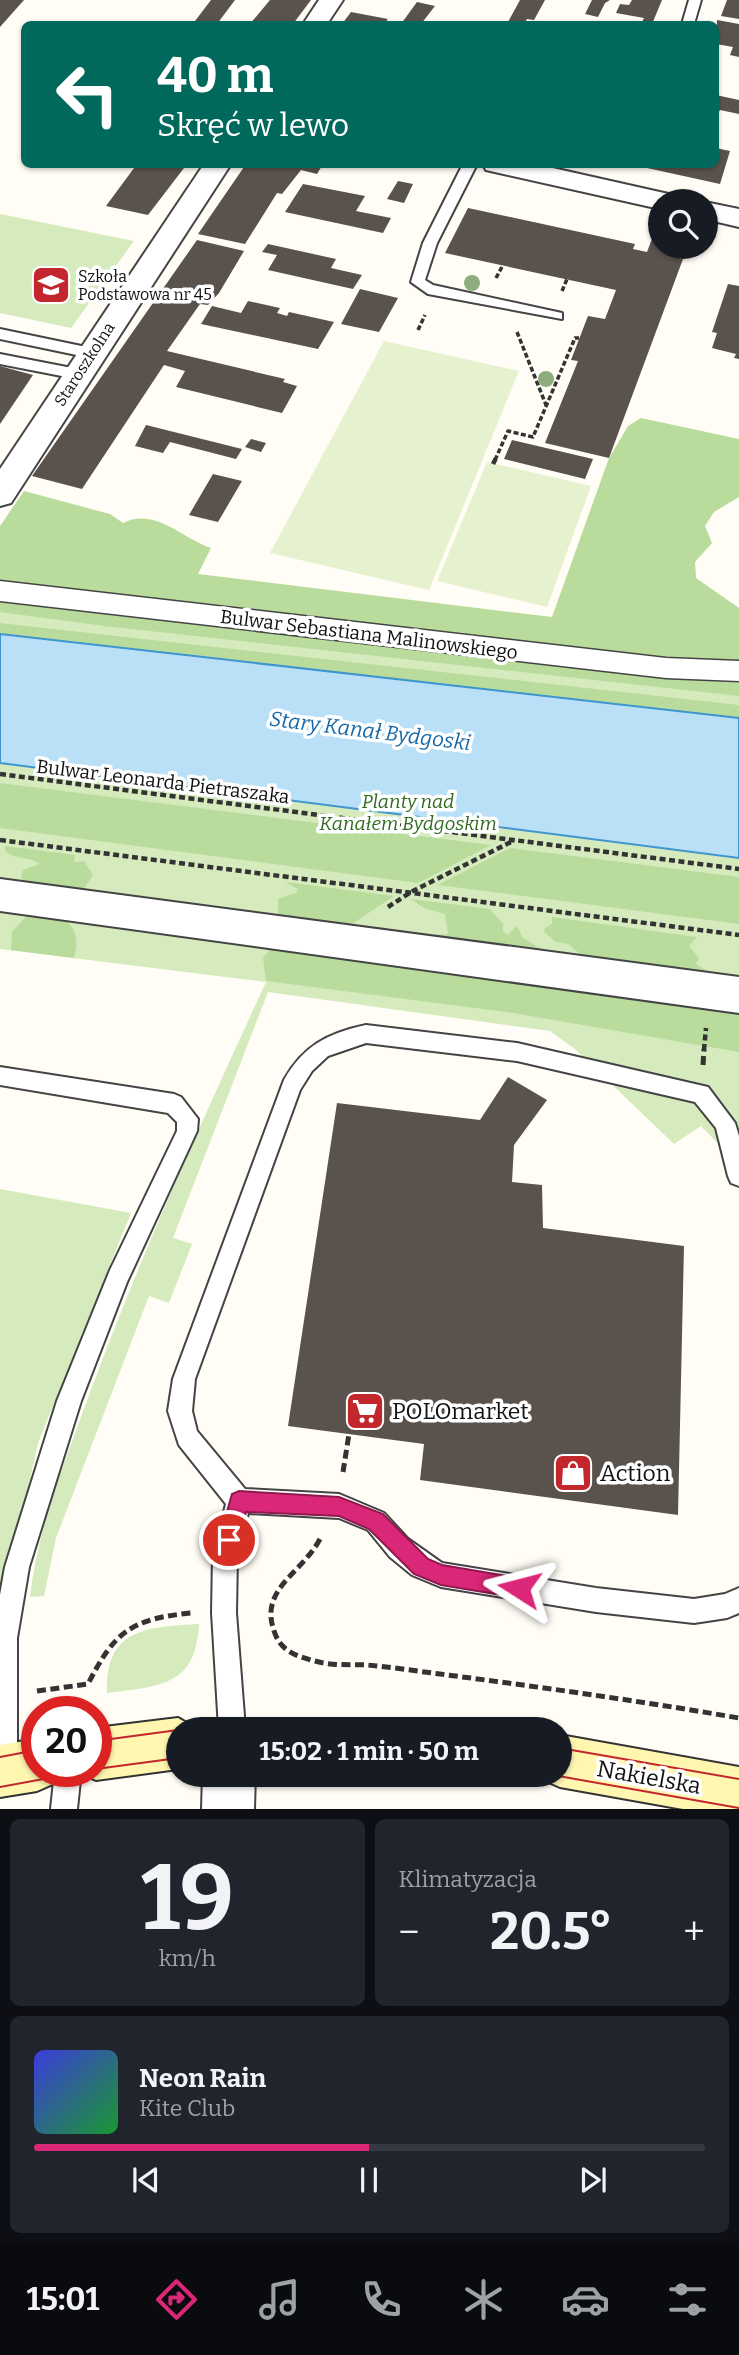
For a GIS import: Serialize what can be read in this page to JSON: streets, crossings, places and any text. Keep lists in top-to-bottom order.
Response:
{
  "streets": {
    "main road": ["Nakielska"],
    "street": ["Staroszkolna", "Bulwar Sebastiana Malinowskiego"],
    "path": ["Bulwar Leonarda Pietraszaka"]
  },
  "water": ["Stary Kanał Bydgoski"],
  "parks": ["Planty nad Kanałem Bydgoskim"],
  "places": {
    "school or university": ["Szkoła Podstawowa nr 45"],
    "supermarket": ["POLOmarket"],
    "shop": ["Action"]
  },
  "page": {
    "turn": ["40 m", "Skręć w lewo"],
    "limit": "20",
    "trip": "15:02 · 1 min · 50 m",
    "tile": [
      ["19", "km/h"],
      "Klimatyzacja"
    ],
    "heat": ["−", "20.5°", "+"],
    "song": ["Neon Rain", "Kite Club"],
    "tabs": "15:01"
  }
}
